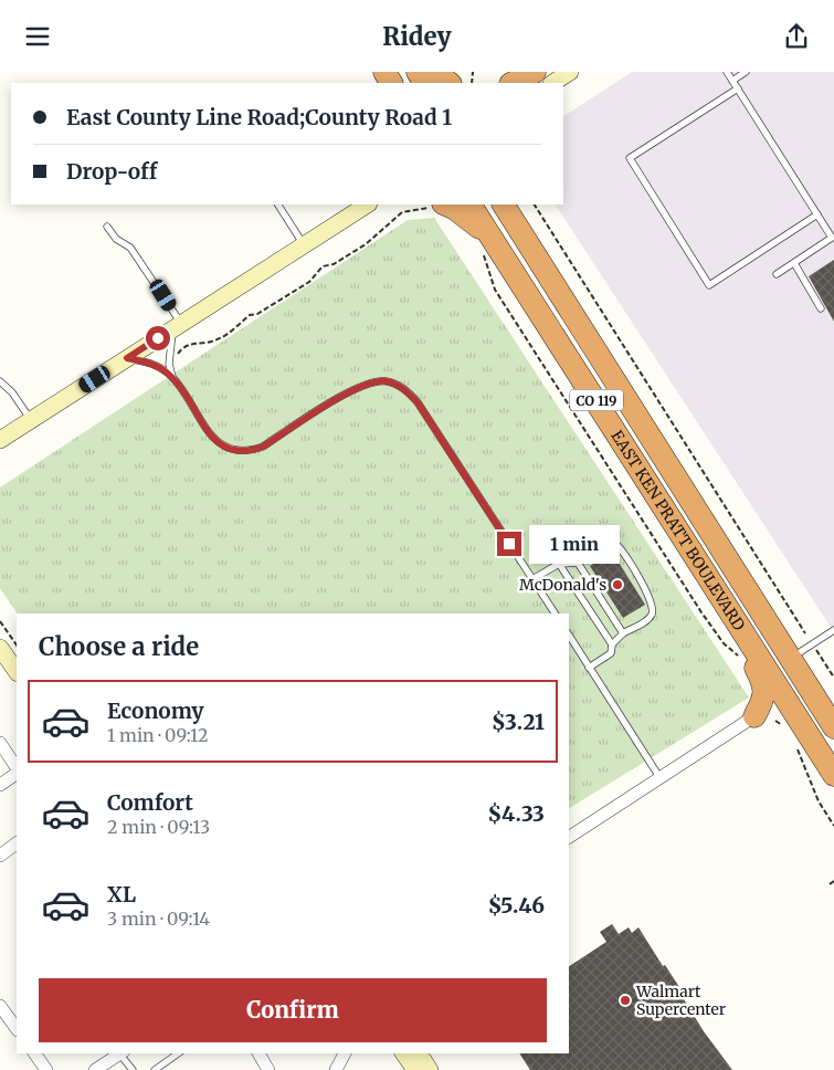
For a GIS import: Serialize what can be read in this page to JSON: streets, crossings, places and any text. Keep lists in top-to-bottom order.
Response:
{
  "streets": {
    "highway": ["CO 119", "EAST KEN PRATT BOULEVARD"]
  },
  "places": ["McDonald's", "Walmart Supercenter"],
  "page": {
    "header": "Ridey",
    "banner": ["East County Line Road;County Road 1", "Drop-off"],
    "bubble": "1 min",
    "heading": "Choose a ride",
    "list": [
      {
        "name": "Economy",
        "note": "1 min · 09:12",
        "value": "$3.21"
      },
      {
        "name": "Comfort",
        "note": "2 min · 09:13",
        "value": "$4.33"
      },
      {
        "name": "XL",
        "note": "3 min · 09:14",
        "value": "$5.46"
      }
    ],
    "buttons": "Confirm"
  }
}
